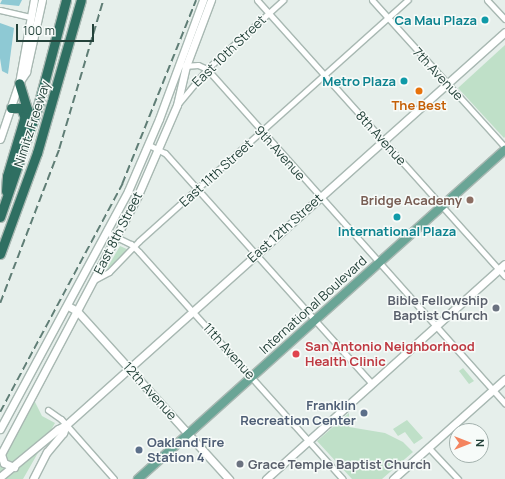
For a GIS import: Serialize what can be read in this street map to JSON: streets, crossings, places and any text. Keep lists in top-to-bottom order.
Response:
{
  "streets": {
    "highway": ["Nimitz Freeway"],
    "main road": [
      "East 12th Street",
      "East 8th Street",
      "International Boulevard",
      "12th Avenue"
    ],
    "street": [
      "East 10th Street",
      "7th Avenue",
      "8th Avenue",
      "9th Avenue",
      "East 11th Street",
      "11th Avenue"
    ]
  },
  "crossings": [
    ["East 10th Street", "8th Avenue"],
    ["East 10th Street", "9th Avenue"],
    ["East 10th Street", "East 8th Street"],
    ["7th Avenue", "East 11th Street"],
    ["7th Avenue", "East 12th Street"],
    ["7th Avenue", "International Boulevard"],
    ["8th Avenue", "East 11th Street"],
    ["8th Avenue", "East 12th Street"],
    ["8th Avenue", "International Boulevard"],
    ["9th Avenue", "East 11th Street"],
    ["9th Avenue", "East 12th Street"],
    ["9th Avenue", "International Boulevard"],
    ["East 11th Street", "East 8th Street"],
    ["East 11th Street", "11th Avenue"],
    ["East 12th Street", "11th Avenue"],
    ["East 12th Street", "12th Avenue"],
    ["East 8th Street", "11th Avenue"],
    ["East 8th Street", "12th Avenue"],
    ["International Boulevard", "11th Avenue"],
    ["International Boulevard", "12th Avenue"]
  ],
  "places": [
    "Ca Mau Plaza",
    "Metro Plaza",
    "The Best",
    "Bridge Academy",
    "International Plaza",
    "Bible Fellowship Baptist Church",
    "San Antonio Neighborhood Health Clinic",
    "Franklin Recreation Center",
    "Oakland Fire Station 4",
    "Grace Temple Baptist Church"
  ],
  "scale_bar": "100 m",
  "north": "right"
}
